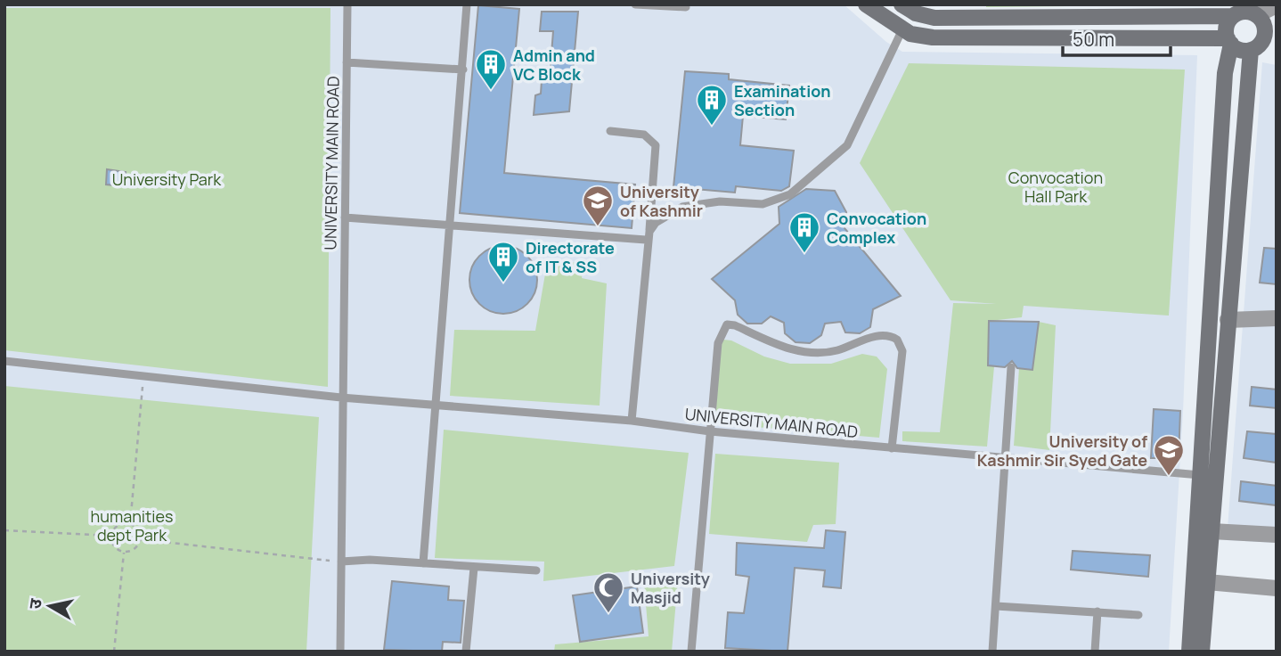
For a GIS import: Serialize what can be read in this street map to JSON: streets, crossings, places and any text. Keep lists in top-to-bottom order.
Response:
{
  "streets": {
    "lane": ["UNIVERSITY MAIN ROAD"]
  },
  "parks": ["Convocation Hall Park", "University Park", "humanities dept Park"],
  "places": {
    "building": [
      "Admin and VC Block",
      "Examination Section",
      "Convocation Complex",
      "Directorate of IT & SS"
    ],
    "school or university": ["University of Kashmir", "University of Kashmir Sir Syed Gate"],
    "mosque": ["University Masjid"]
  },
  "scale_bar": "50 m",
  "north": "left"
}
